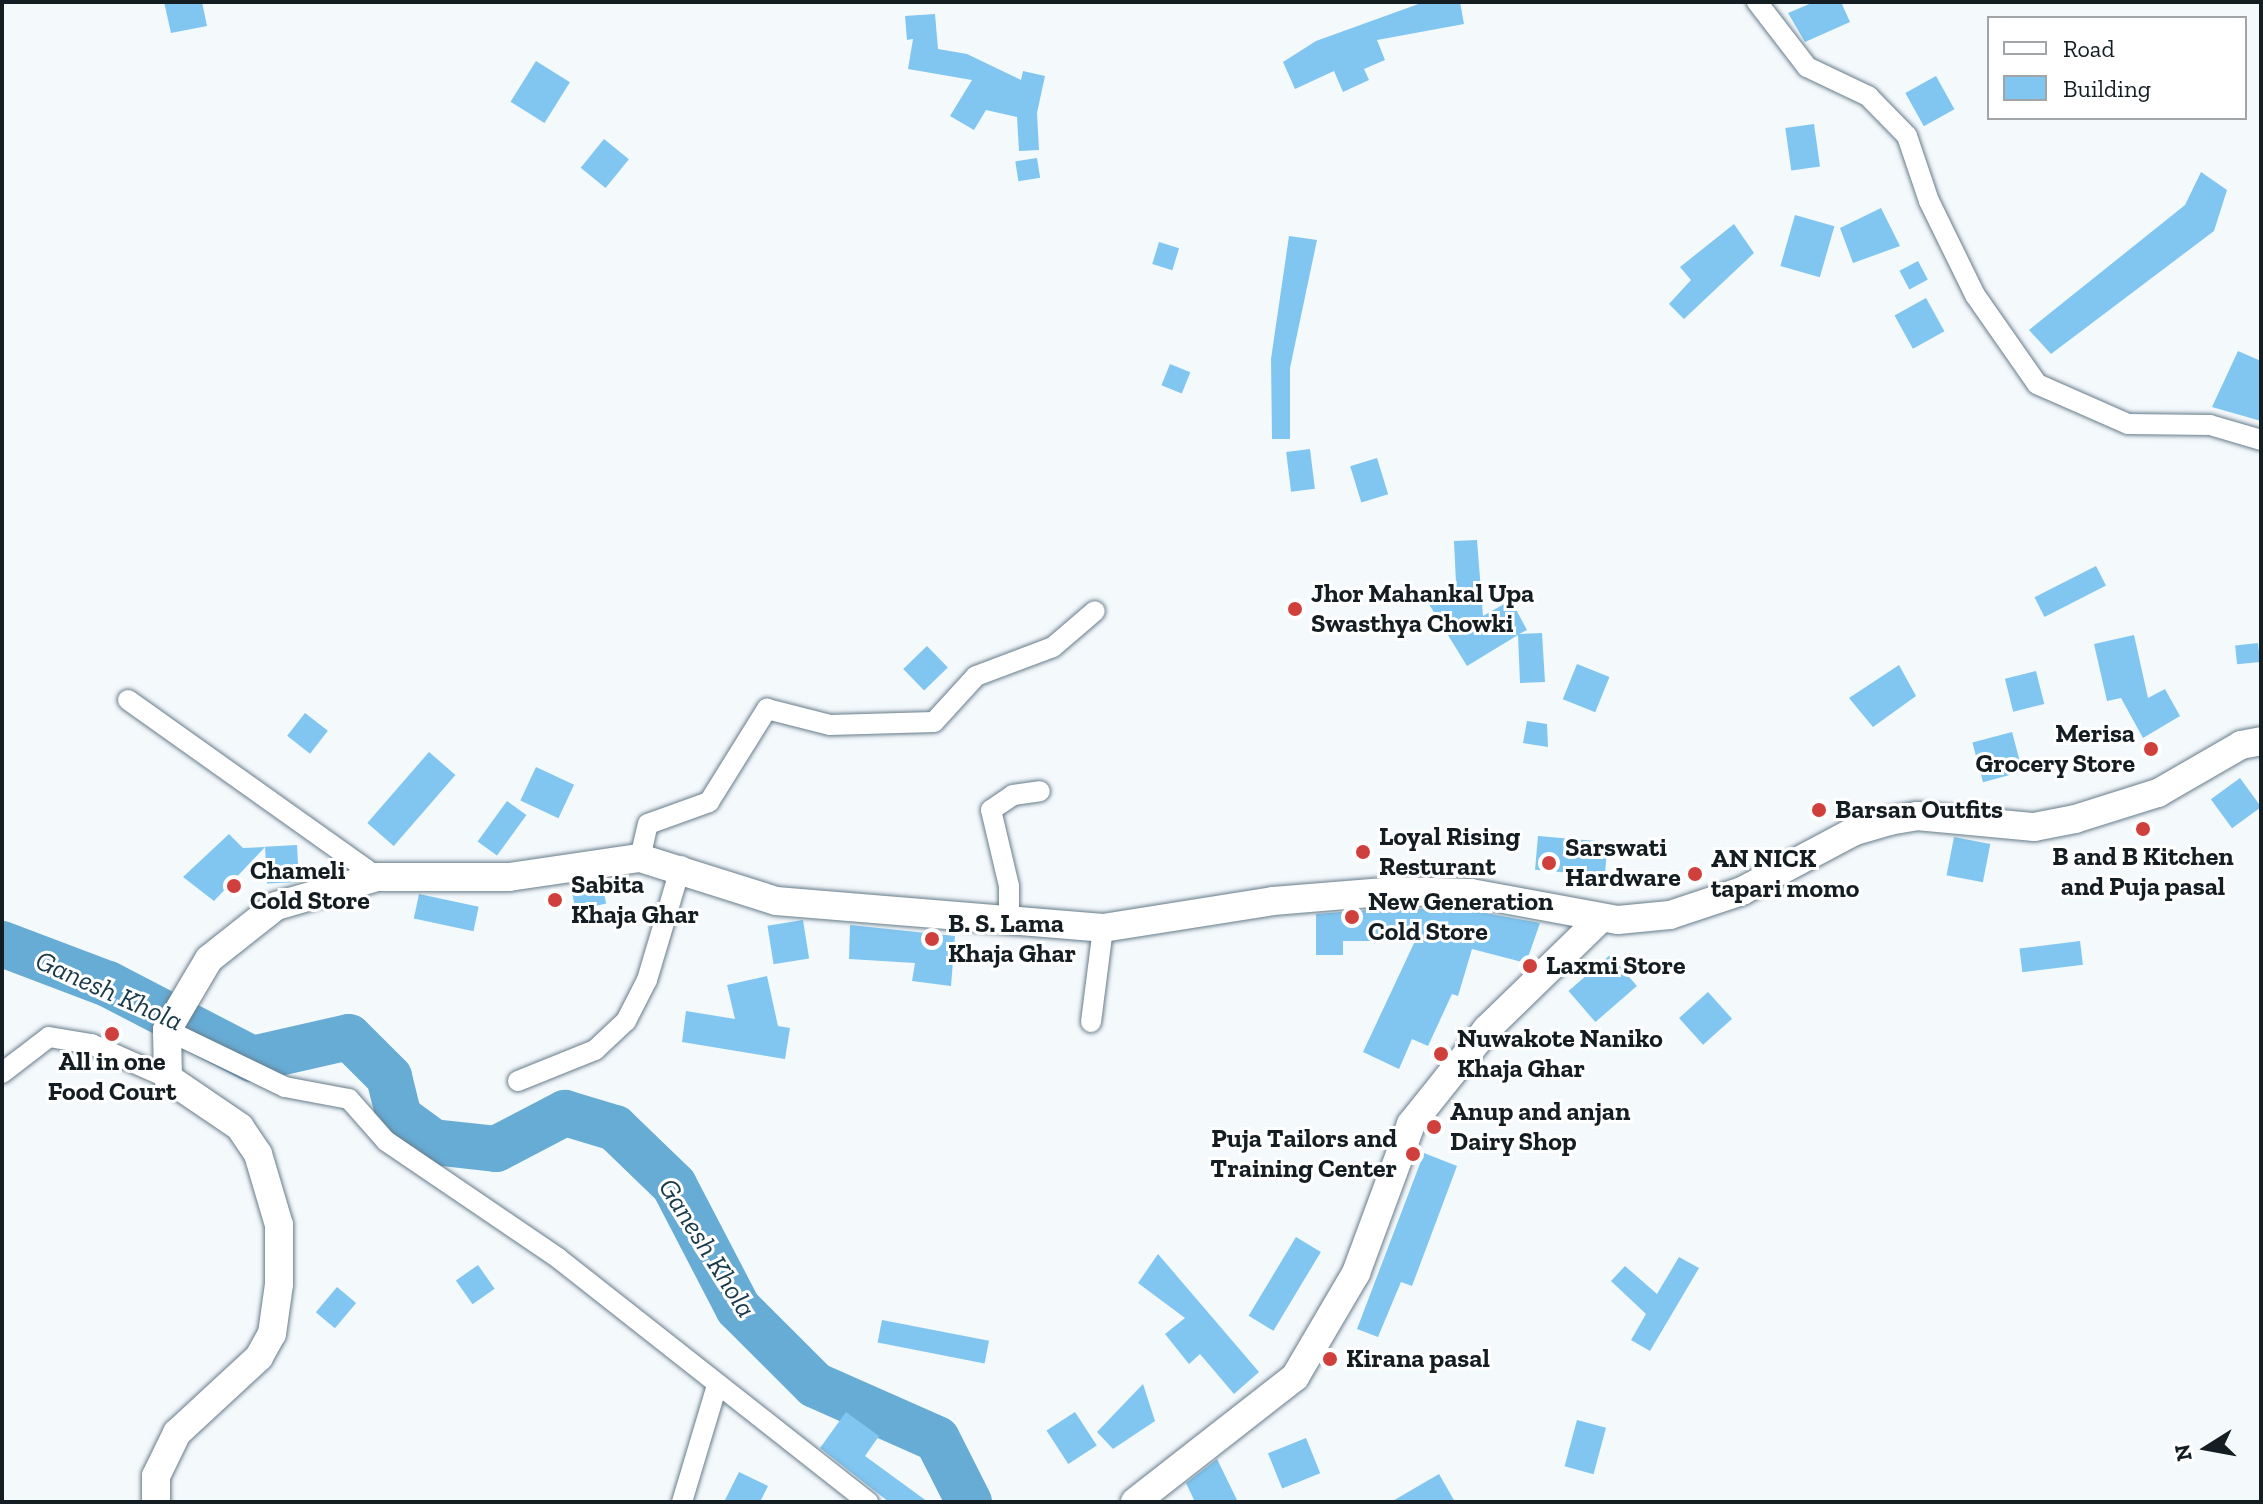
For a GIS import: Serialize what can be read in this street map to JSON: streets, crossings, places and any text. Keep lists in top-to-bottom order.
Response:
{
  "water": ["Ganesh Khola"],
  "places": [
    "Jhor Mahankal Upa Swasthya Chowki",
    "Merisa Grocery Store",
    "Barsan Outfits",
    "B and B Kitchen and Puja pasal",
    "Loyal Rising Resturant",
    "Sarswati Hardware",
    "AN NICK tapari momo",
    "Chameli Cold Store",
    "Sabita Khaja Ghar",
    "New Generation Cold Store",
    "B. S. Lama Khaja Ghar",
    "Laxmi Store",
    "All in one Food Court",
    "Nuwakote Naniko Khaja Ghar",
    "Anup and anjan Dairy Shop",
    "Puja Tailors and Training Center",
    "Kirana pasal"
  ],
  "legend": ["Road", "Building"],
  "north": "left"
}
